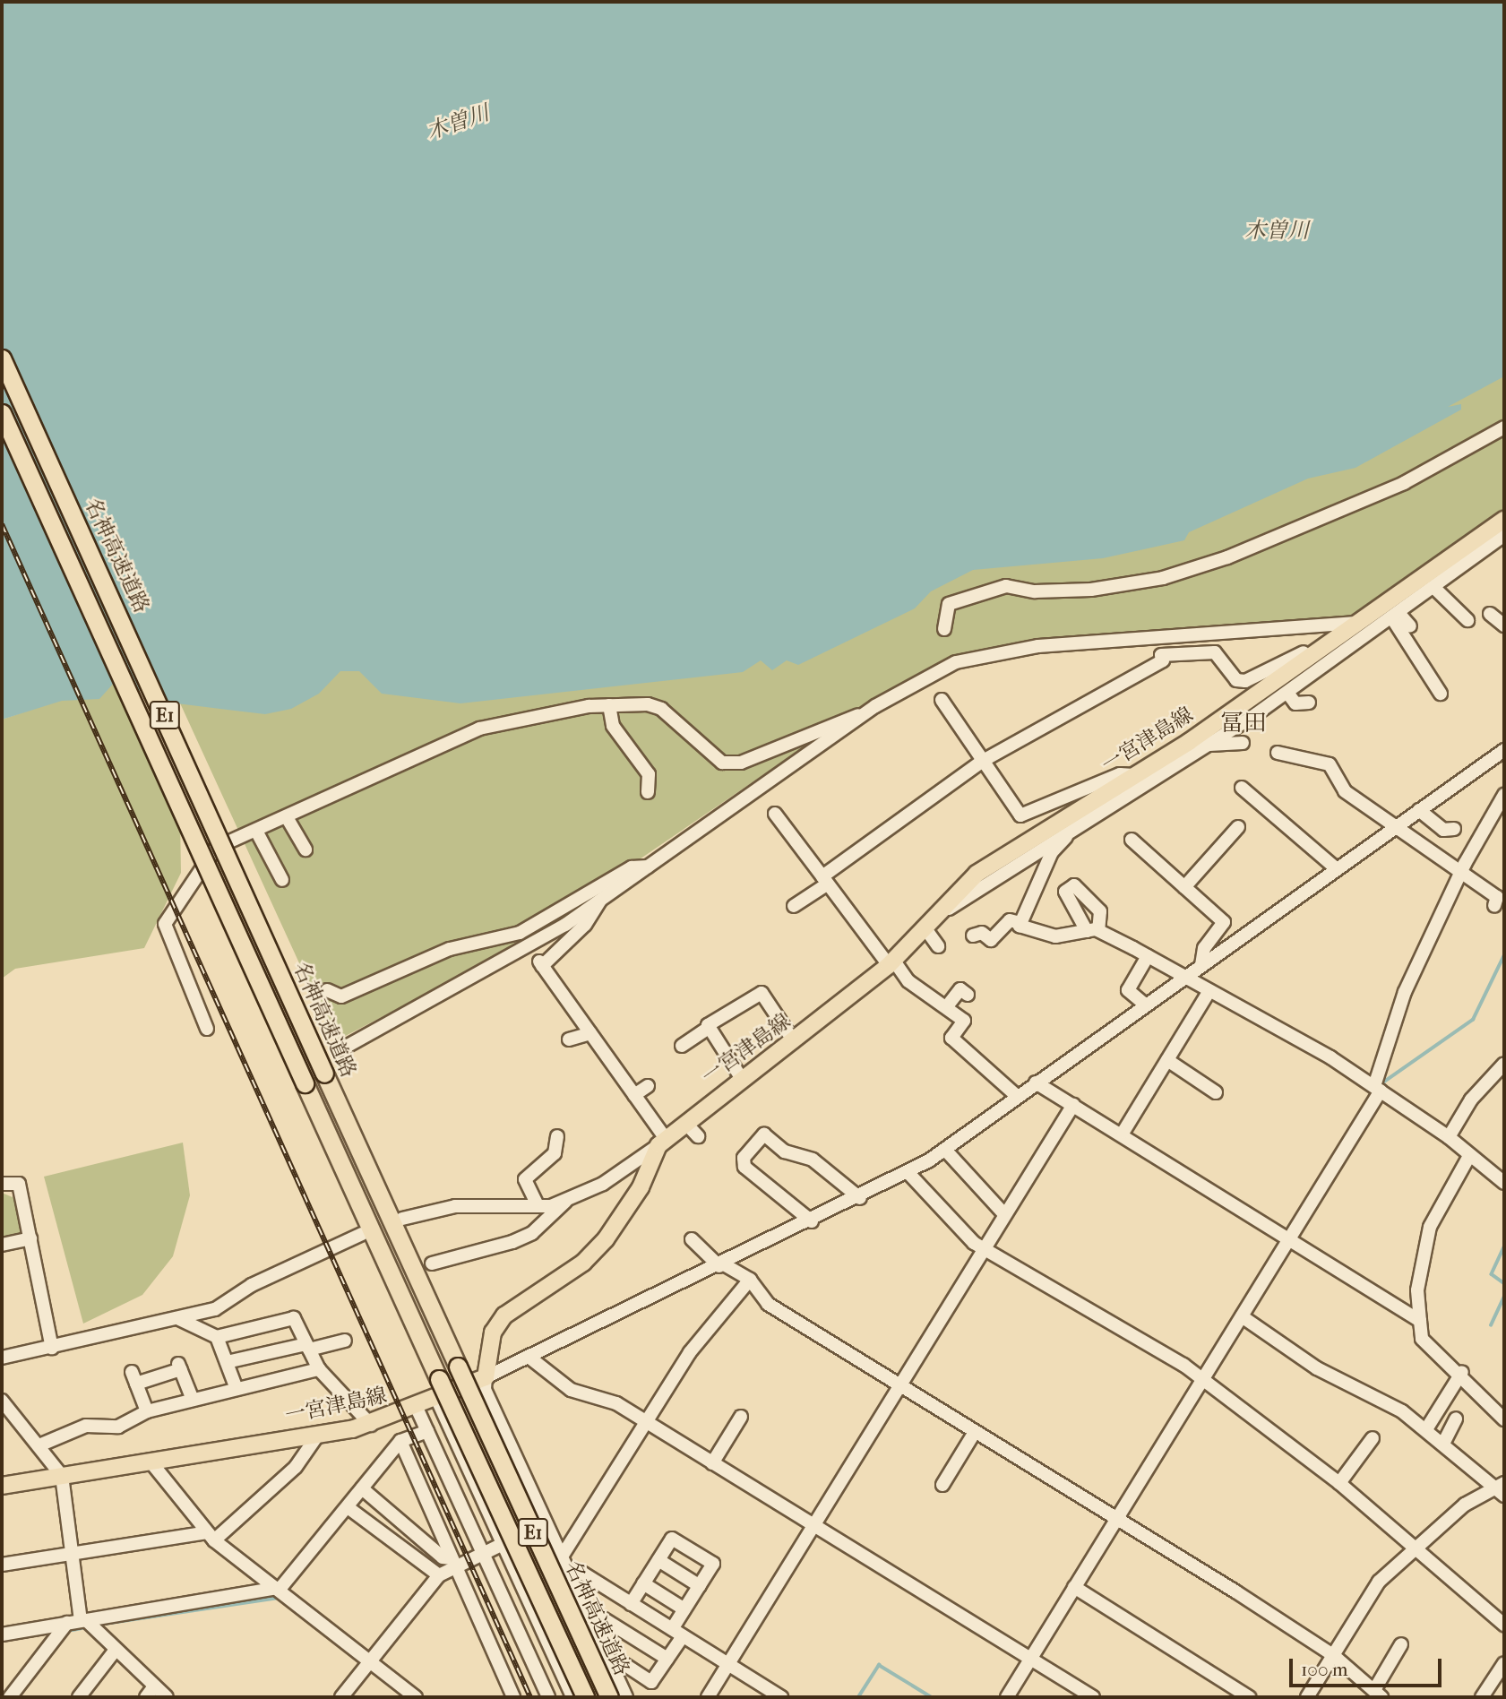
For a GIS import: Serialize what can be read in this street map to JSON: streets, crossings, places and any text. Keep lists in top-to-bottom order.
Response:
{
  "streets": {
    "highway": ["名神高速道路", "E1"],
    "main road": ["一宮津島線"]
  },
  "districts": ["冨田"],
  "water": ["木曽川"],
  "scale_bar": "100 m"
}
